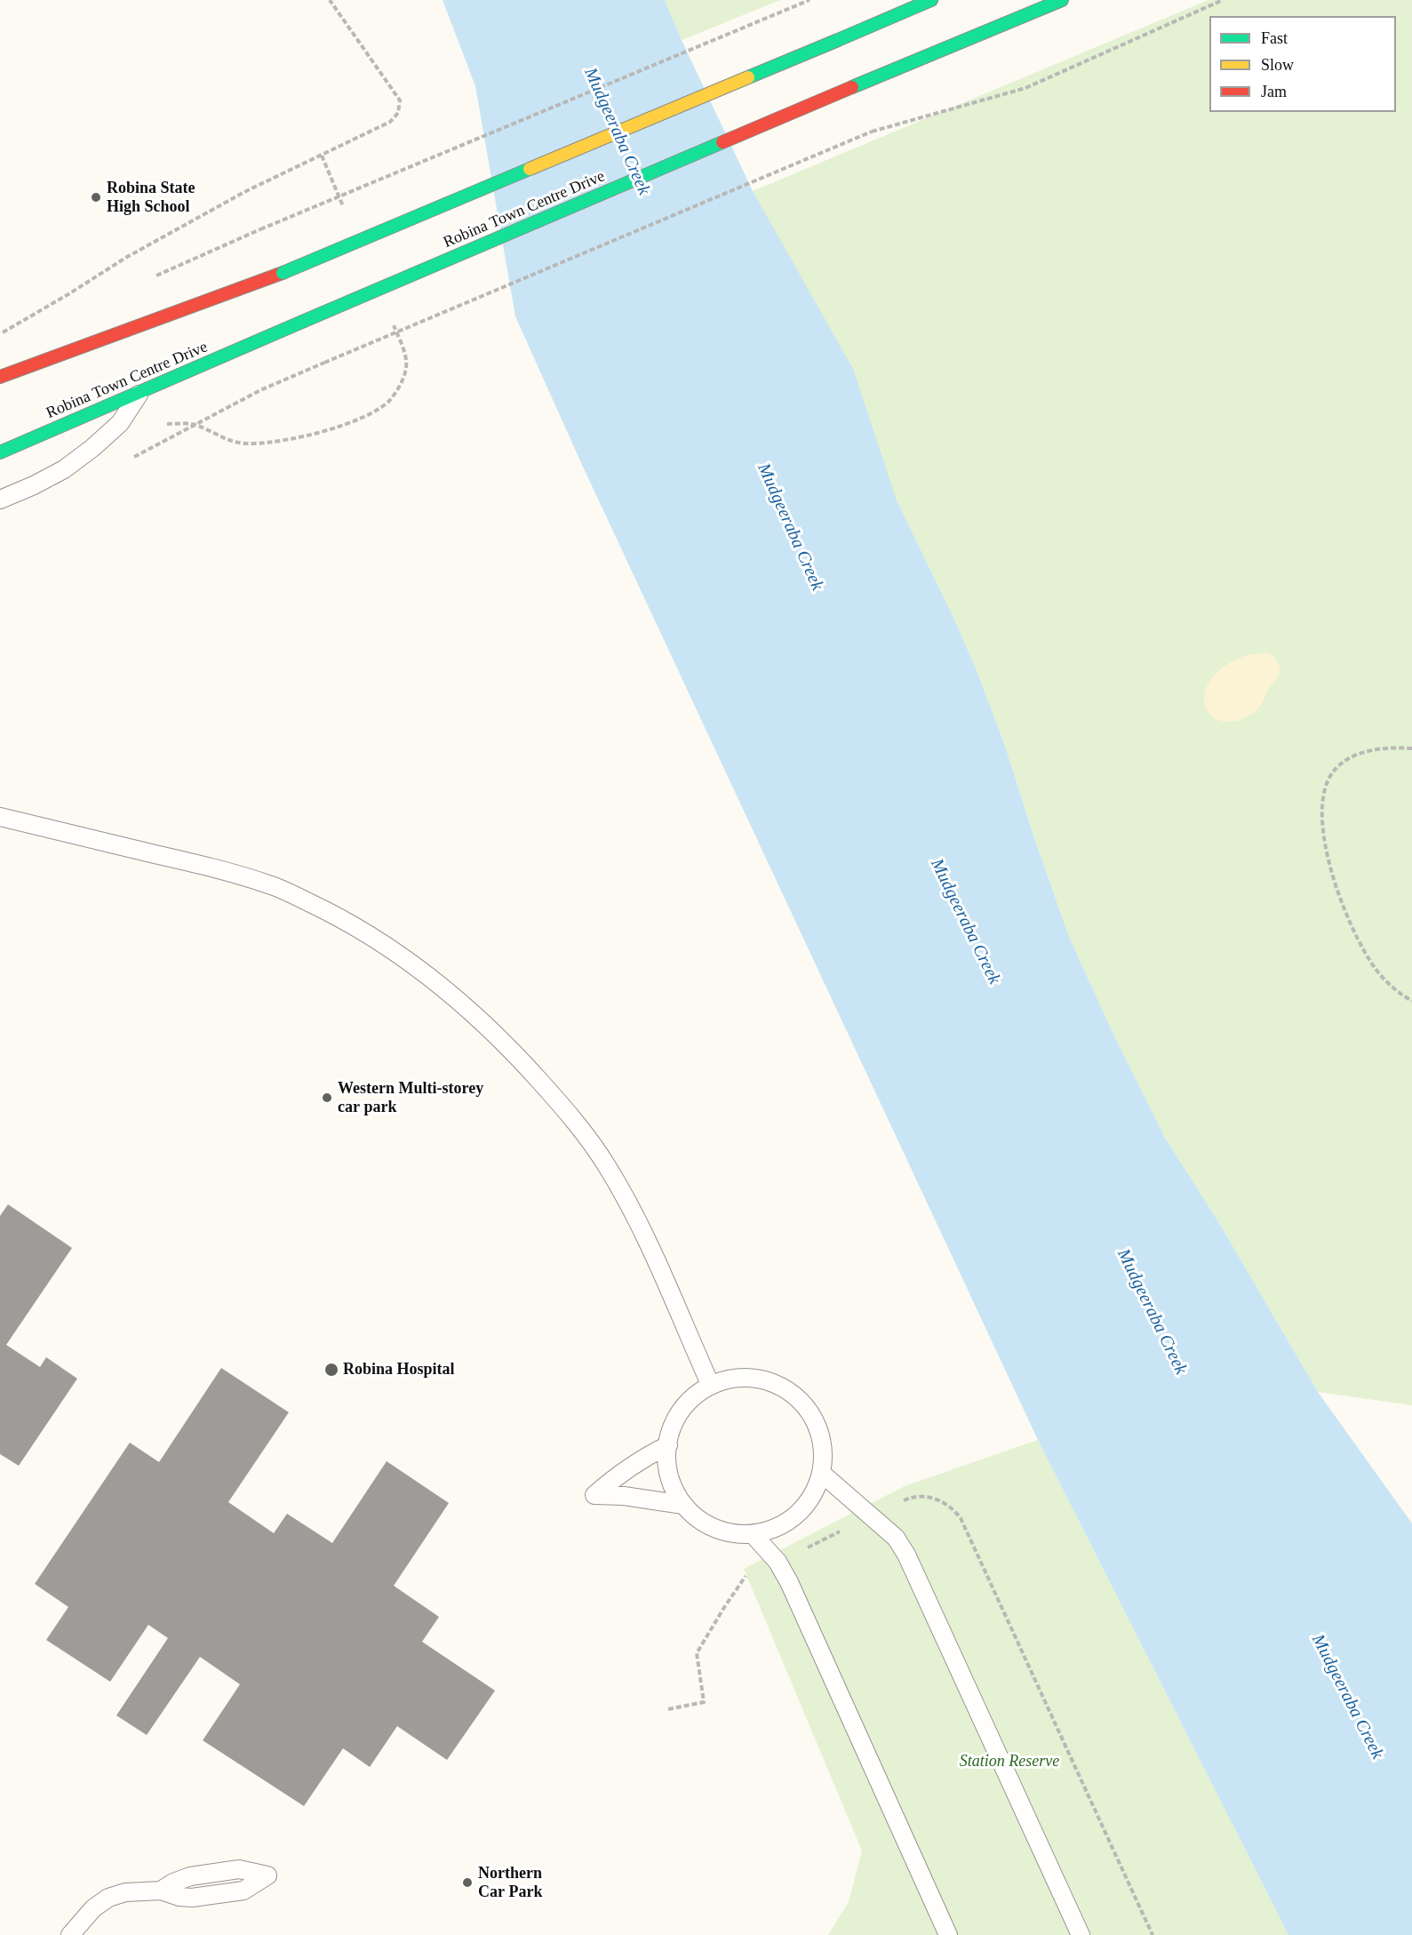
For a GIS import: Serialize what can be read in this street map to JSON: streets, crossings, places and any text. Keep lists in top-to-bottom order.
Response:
{
  "streets": {
    "main road": ["Robina Town Centre Drive"]
  },
  "water": ["Mudgeeraba Creek"],
  "parks": ["Station Reserve"],
  "places": [
    "Robina State High School",
    "Western Multi-storey car park",
    "Robina Hospital",
    "Northern Car Park"
  ],
  "legend": ["Fast", "Slow", "Jam"]
}
